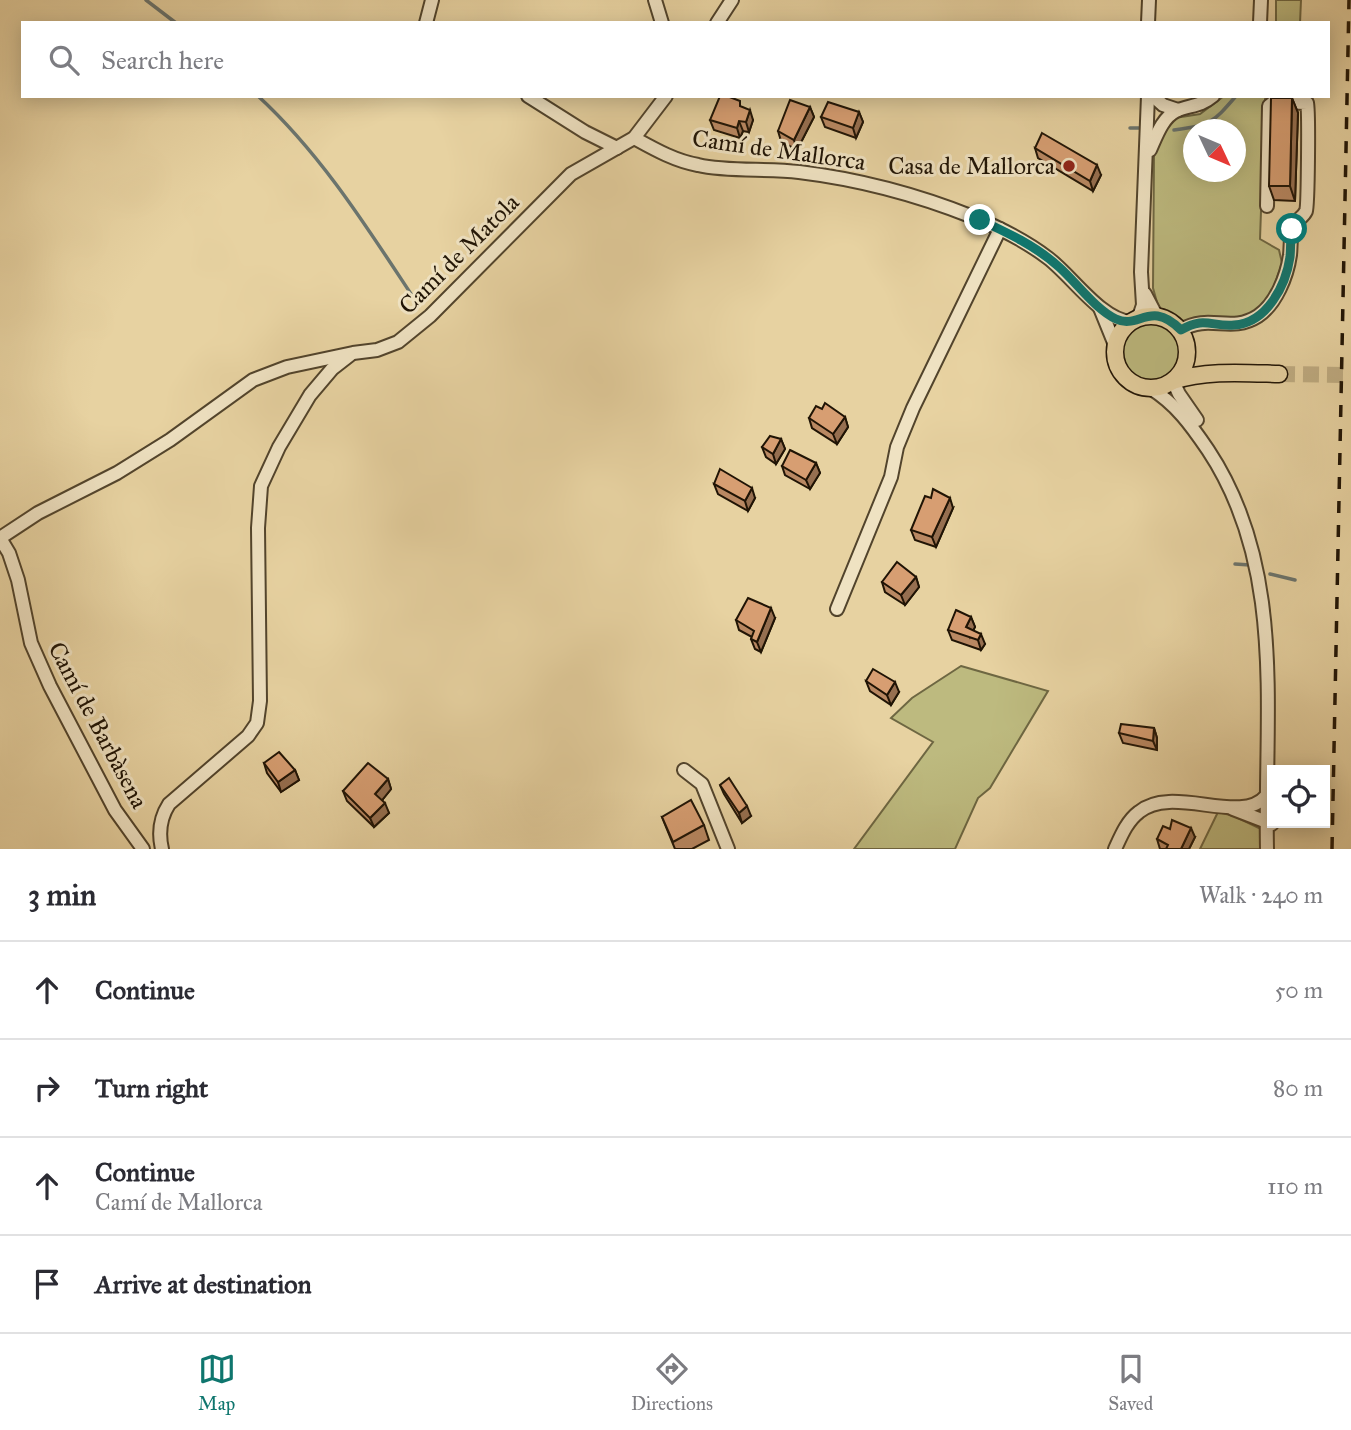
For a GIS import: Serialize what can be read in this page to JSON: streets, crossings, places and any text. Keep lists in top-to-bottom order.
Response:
{
  "streets": {
    "street": ["Camí de Mallorca", "Camí de Matola", "Camí de Barbàsena"]
  },
  "crossings": [
    ["Camí de Mallorca", "Camí de Matola"],
    ["Camí de Matola", "Camí de Barbàsena"]
  ],
  "places": ["Casa de Mallorca"],
  "north": "bottom right",
  "page": {
    "search": "Search here",
    "heading": ["3 min", "Walk · 240 m"],
    "list": [
      ["Continue", "50 m"],
      ["Turn right", "80 m"],
      ["Continue", "Camí de Mallorca", "110 m"],
      "Arrive at destination"
    ],
    "nav": ["Map", "Directions", "Saved"]
  }
}
